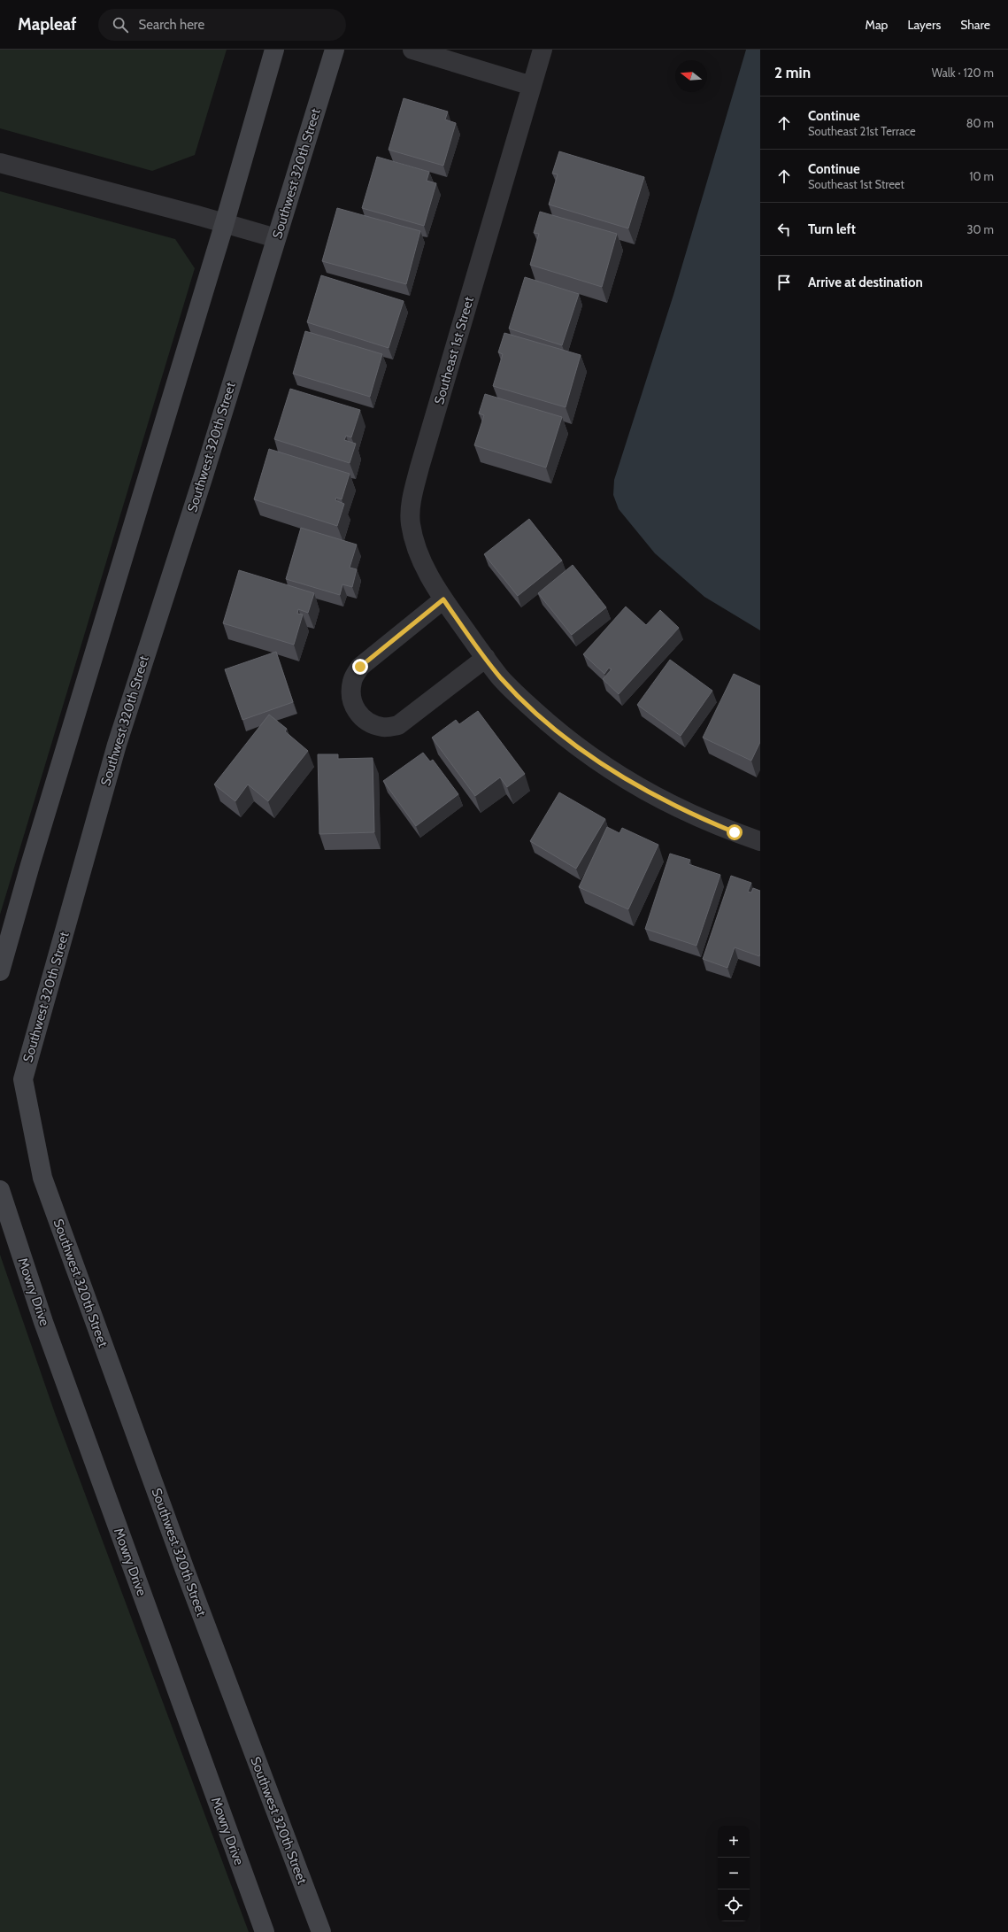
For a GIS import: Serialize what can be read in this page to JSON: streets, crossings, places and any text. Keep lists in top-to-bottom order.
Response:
{
  "streets": {
    "street": ["Southwest 320th Street", "Southeast 1st Street", "Mowry Drive"]
  },
  "north": "left",
  "page": {
    "header": "Mapleaf",
    "search": "Search here",
    "nav": ["Map", "Layers", "Share"],
    "heading": ["2 min", "Walk · 120 m"],
    "list": [
      ["Continue", "Southeast 21st Terrace", "80 m"],
      ["Continue", "Southeast 1st Street", "10 m"],
      ["Turn left", "30 m"],
      "Arrive at destination"
    ],
    "map_buttons": ["+", "−"]
  }
}
